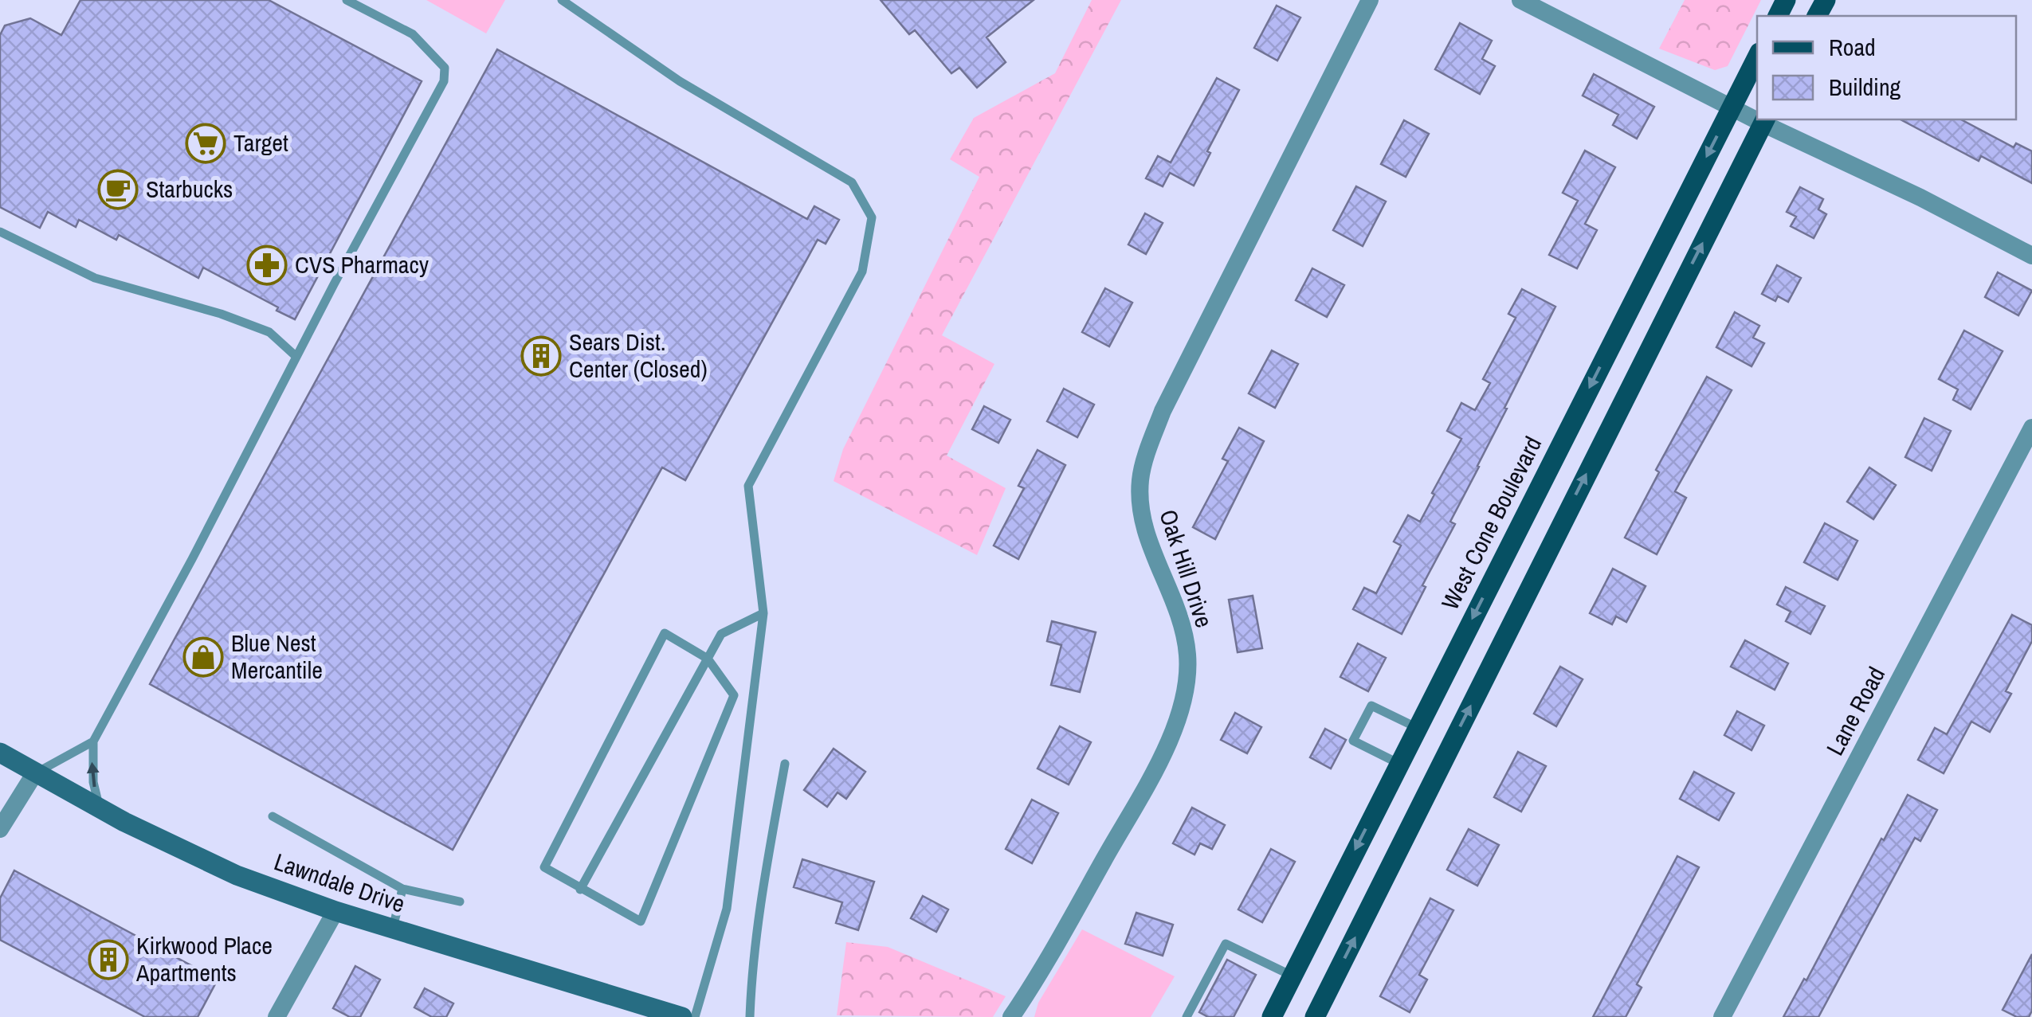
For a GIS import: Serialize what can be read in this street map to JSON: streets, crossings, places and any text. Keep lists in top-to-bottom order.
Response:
{
  "streets": {
    "main road": ["West Cone Boulevard", "Lawndale Drive"],
    "street": ["Oak Hill Drive", "Lane Road"]
  },
  "places": {
    "supermarket": ["Target"],
    "cafe": ["Starbucks"],
    "pharmacy": ["CVS Pharmacy"],
    "building": ["Sears Dist. Center (Closed)", "Kirkwood Place Apartments"],
    "shop": ["Blue Nest Mercantile"]
  },
  "legend": ["Road", "Building"]
}
